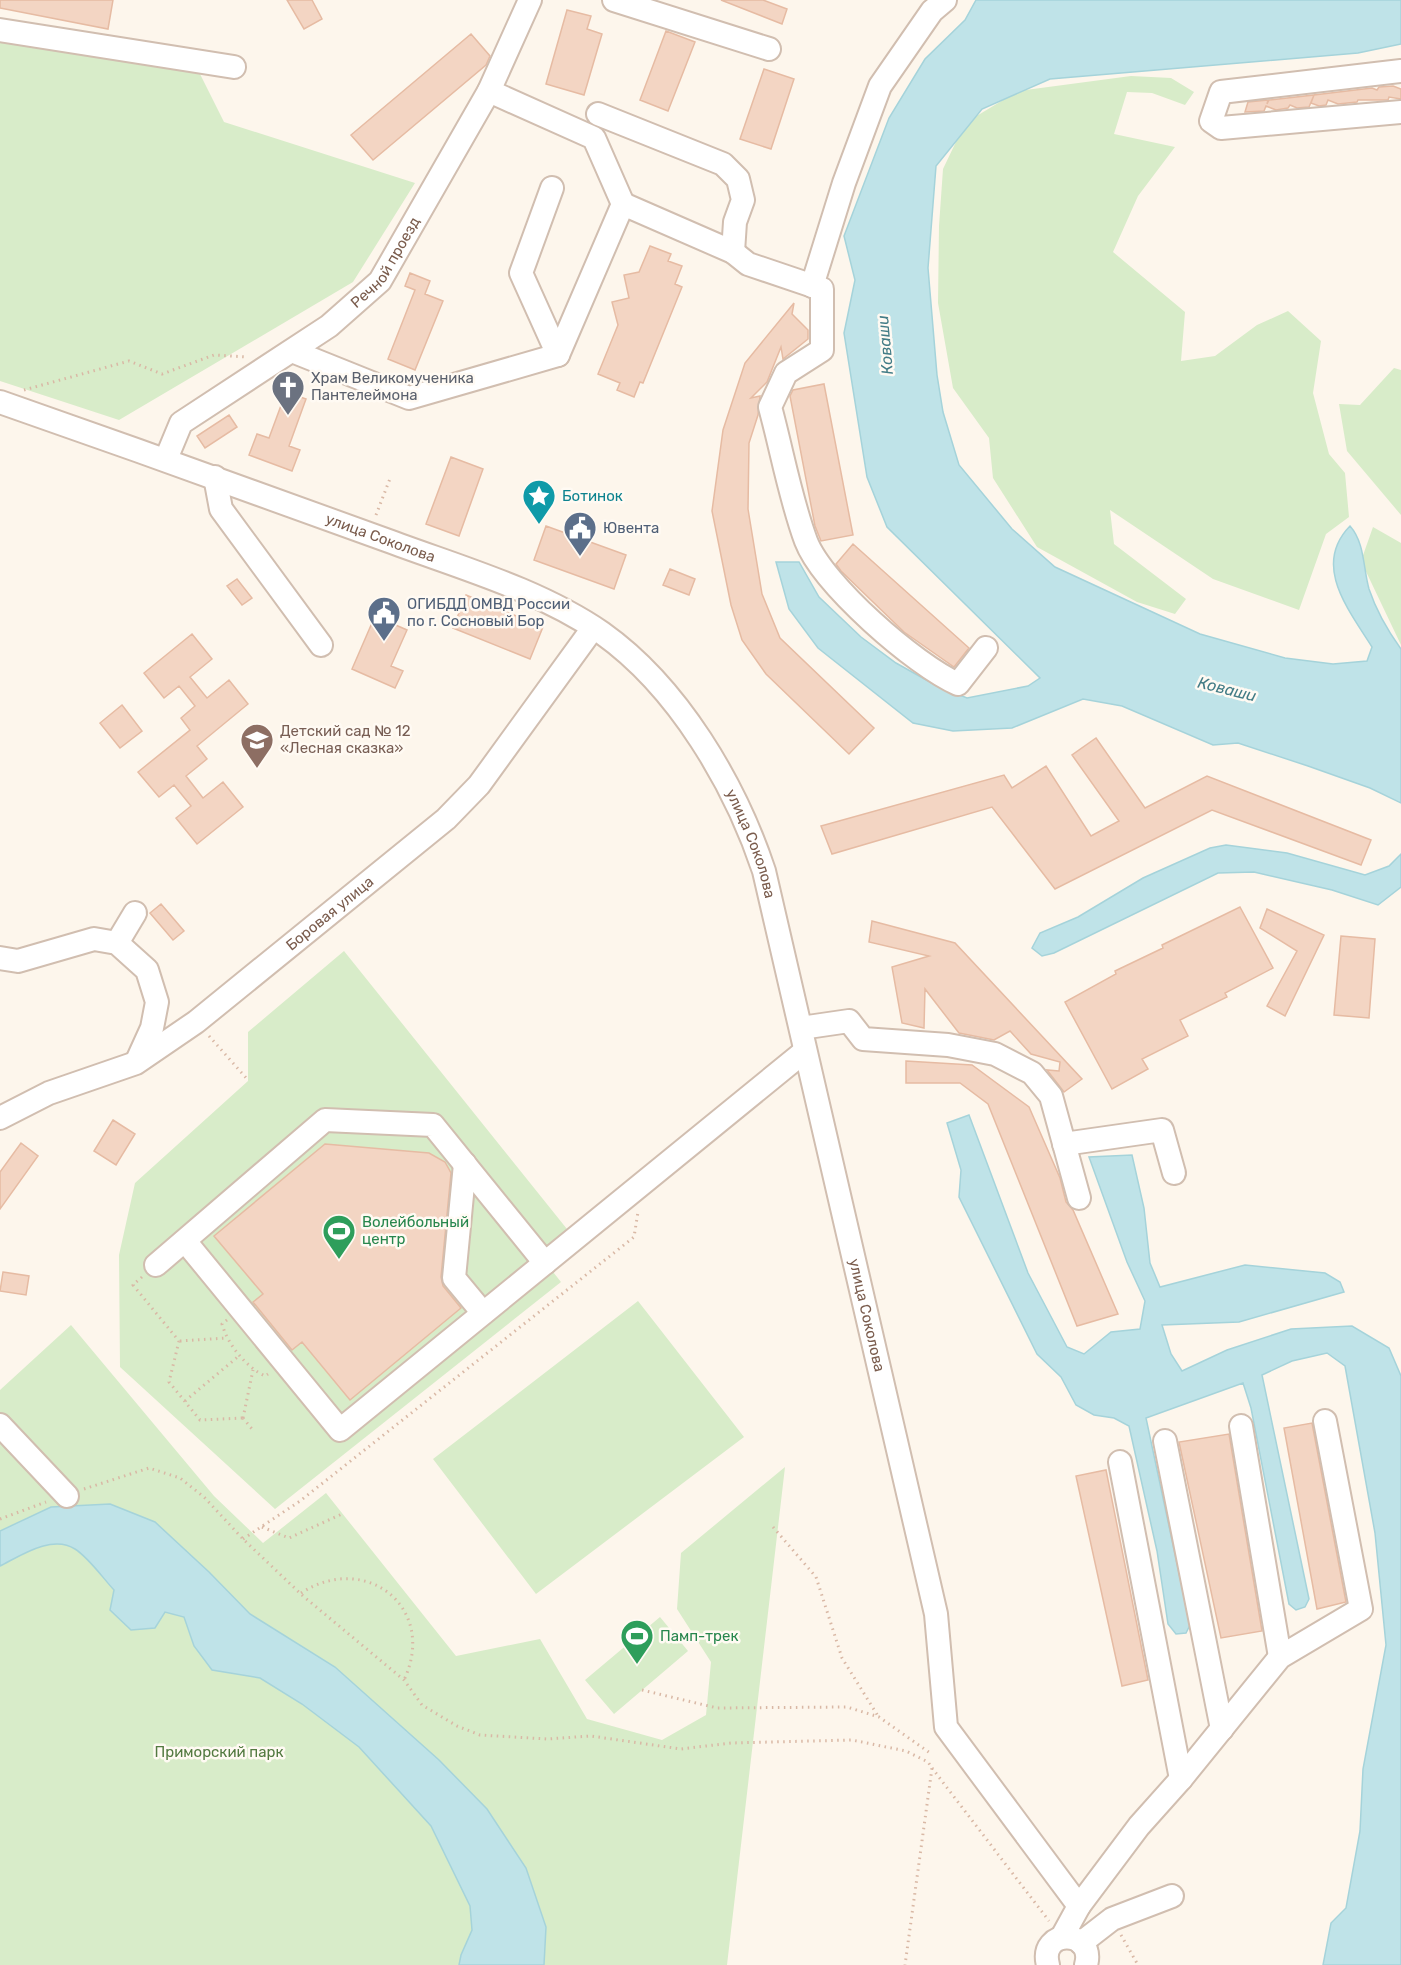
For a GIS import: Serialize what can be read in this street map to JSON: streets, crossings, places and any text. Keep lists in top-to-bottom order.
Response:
{
  "streets": {
    "street": ["Речной проезд", "улица Соколова", "Боровая улица"]
  },
  "crossings": [
    ["Речной проезд", "улица Соколова"],
    ["улица Соколова", "Боровая улица"]
  ],
  "water": ["Коваши"],
  "parks": ["Приморский парк"],
  "places": {
    "church": ["Храм Великомученика Пантелеймона"],
    "place": ["Ботинок"],
    "public building": ["Ювента", "ОГИБДД ОМВД России по г. Сосновый Бор"],
    "school or university": ["Детский сад № 12 «Лесная сказка»"],
    "sports": ["Волейбольный центр", "Памп-трек"]
  }
}
